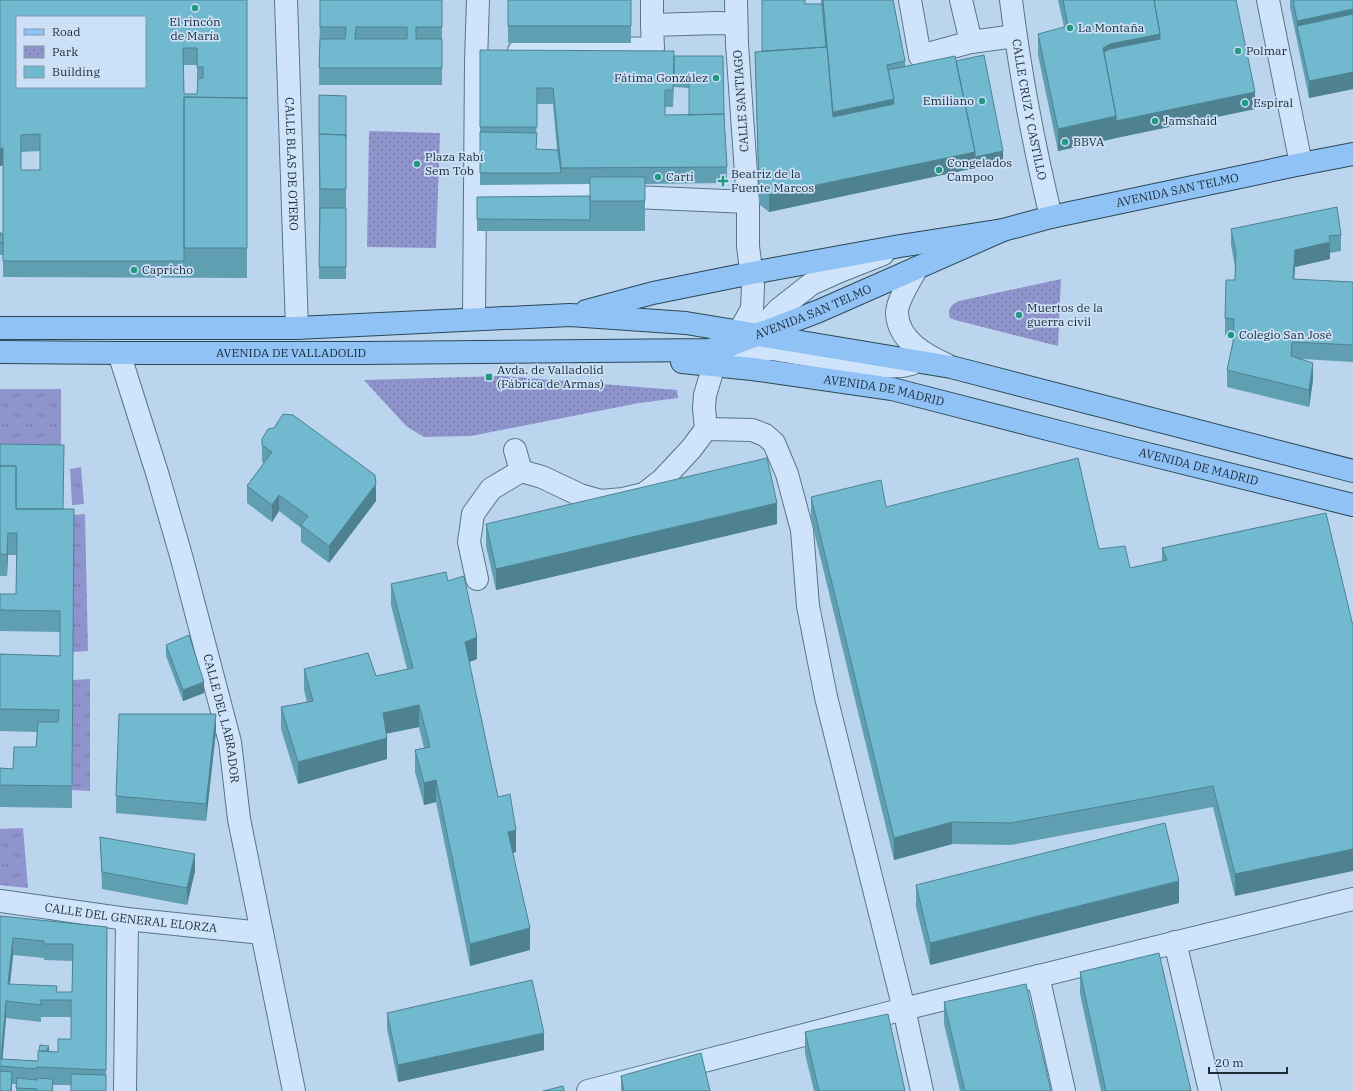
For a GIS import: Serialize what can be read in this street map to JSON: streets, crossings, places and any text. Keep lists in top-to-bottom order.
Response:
{
  "streets": {
    "main road": ["AVENIDA SAN TELMO", "AVENIDA DE VALLADOLID", "AVENIDA DE MADRID"],
    "street": [
      "CALLE SANTIAGO",
      "CALLE CRUZ Y CASTILLO",
      "CALLE BLAS DE OTERO",
      "CALLE DEL LABRADOR",
      "CALLE DEL GENERAL ELORZA"
    ]
  },
  "crossings": [
    ["CALLE SANTIAGO", "AVENIDA SAN TELMO"],
    ["CALLE CRUZ Y CASTILLO", "AVENIDA SAN TELMO"],
    ["CALLE BLAS DE OTERO", "AVENIDA DE VALLADOLID"],
    ["AVENIDA SAN TELMO", "AVENIDA DE VALLADOLID"],
    ["AVENIDA DE VALLADOLID", "AVENIDA DE MADRID"],
    ["AVENIDA DE VALLADOLID", "CALLE DEL LABRADOR"],
    ["CALLE DEL LABRADOR", "CALLE DEL GENERAL ELORZA"]
  ],
  "places": {
    "other": [
      "El rincón de María",
      "La Montaña",
      "Polmar",
      "Fátima González",
      "Emiliano",
      "Espiral",
      "Jamshaid",
      "BBVA",
      "Plaza Rabí Sem Tob",
      "Congelados Campoo",
      "Carti",
      "Capricho",
      "Muertos de la guerra civil",
      "Colegio San José"
    ],
    "health": ["Beatriz de la Fuente Marcos"],
    "transit": ["Avda. de Valladolid (Fábrica de Armas)"]
  },
  "legend": ["Road", "Park", "Building"],
  "scale_bar": "20 m"
}
